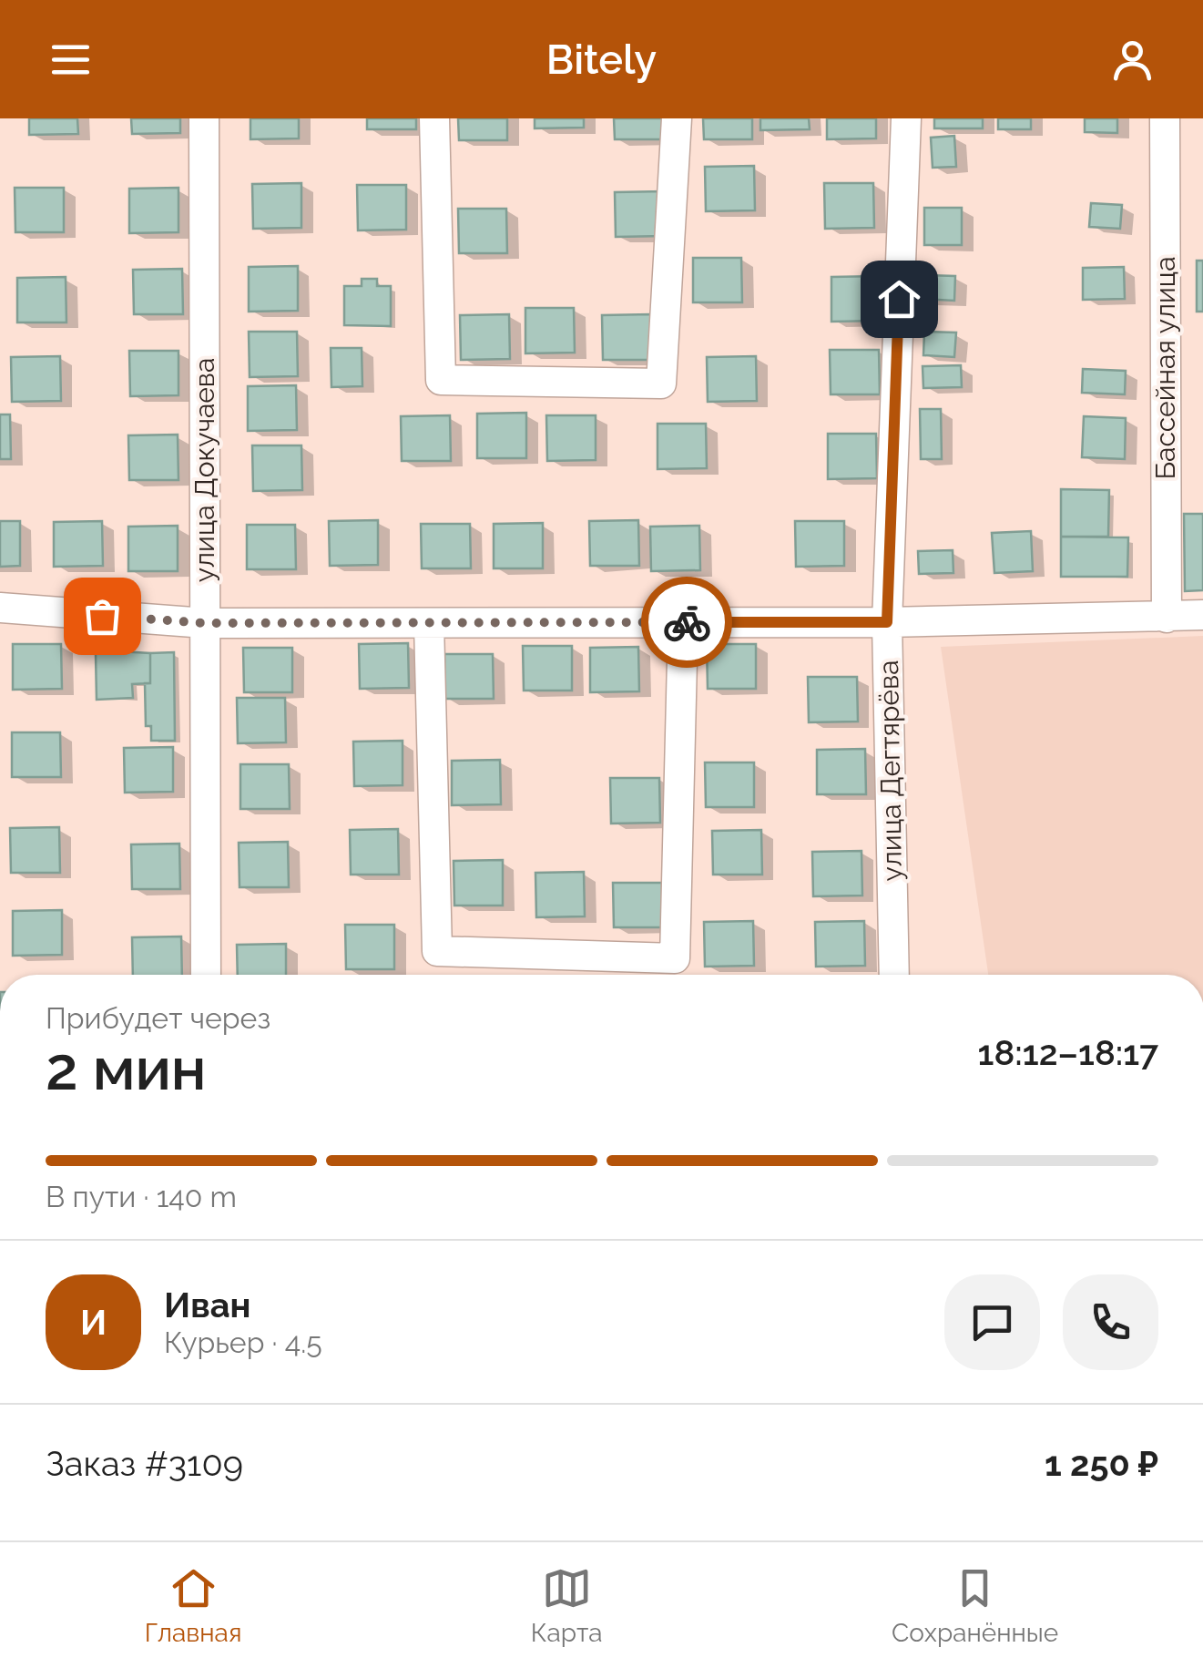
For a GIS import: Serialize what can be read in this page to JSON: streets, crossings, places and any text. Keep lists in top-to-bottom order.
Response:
{
  "streets": {
    "street": ["Бассейная улица", "улица Докучаева", "улица Дегтярёва"]
  },
  "page": {
    "header": "Bitely",
    "heading": ["2 мин", "Прибудет через", "18:12–18:17"],
    "panel": [
      "Иван",
      "Курьер · 4.5",
      "Заказ #3109",
      "1 250 ₽"
    ],
    "bar": "В пути · 140 m",
    "round": "И",
    "tabs": ["Главная", "Карта", "Сохранённые"]
  }
}
